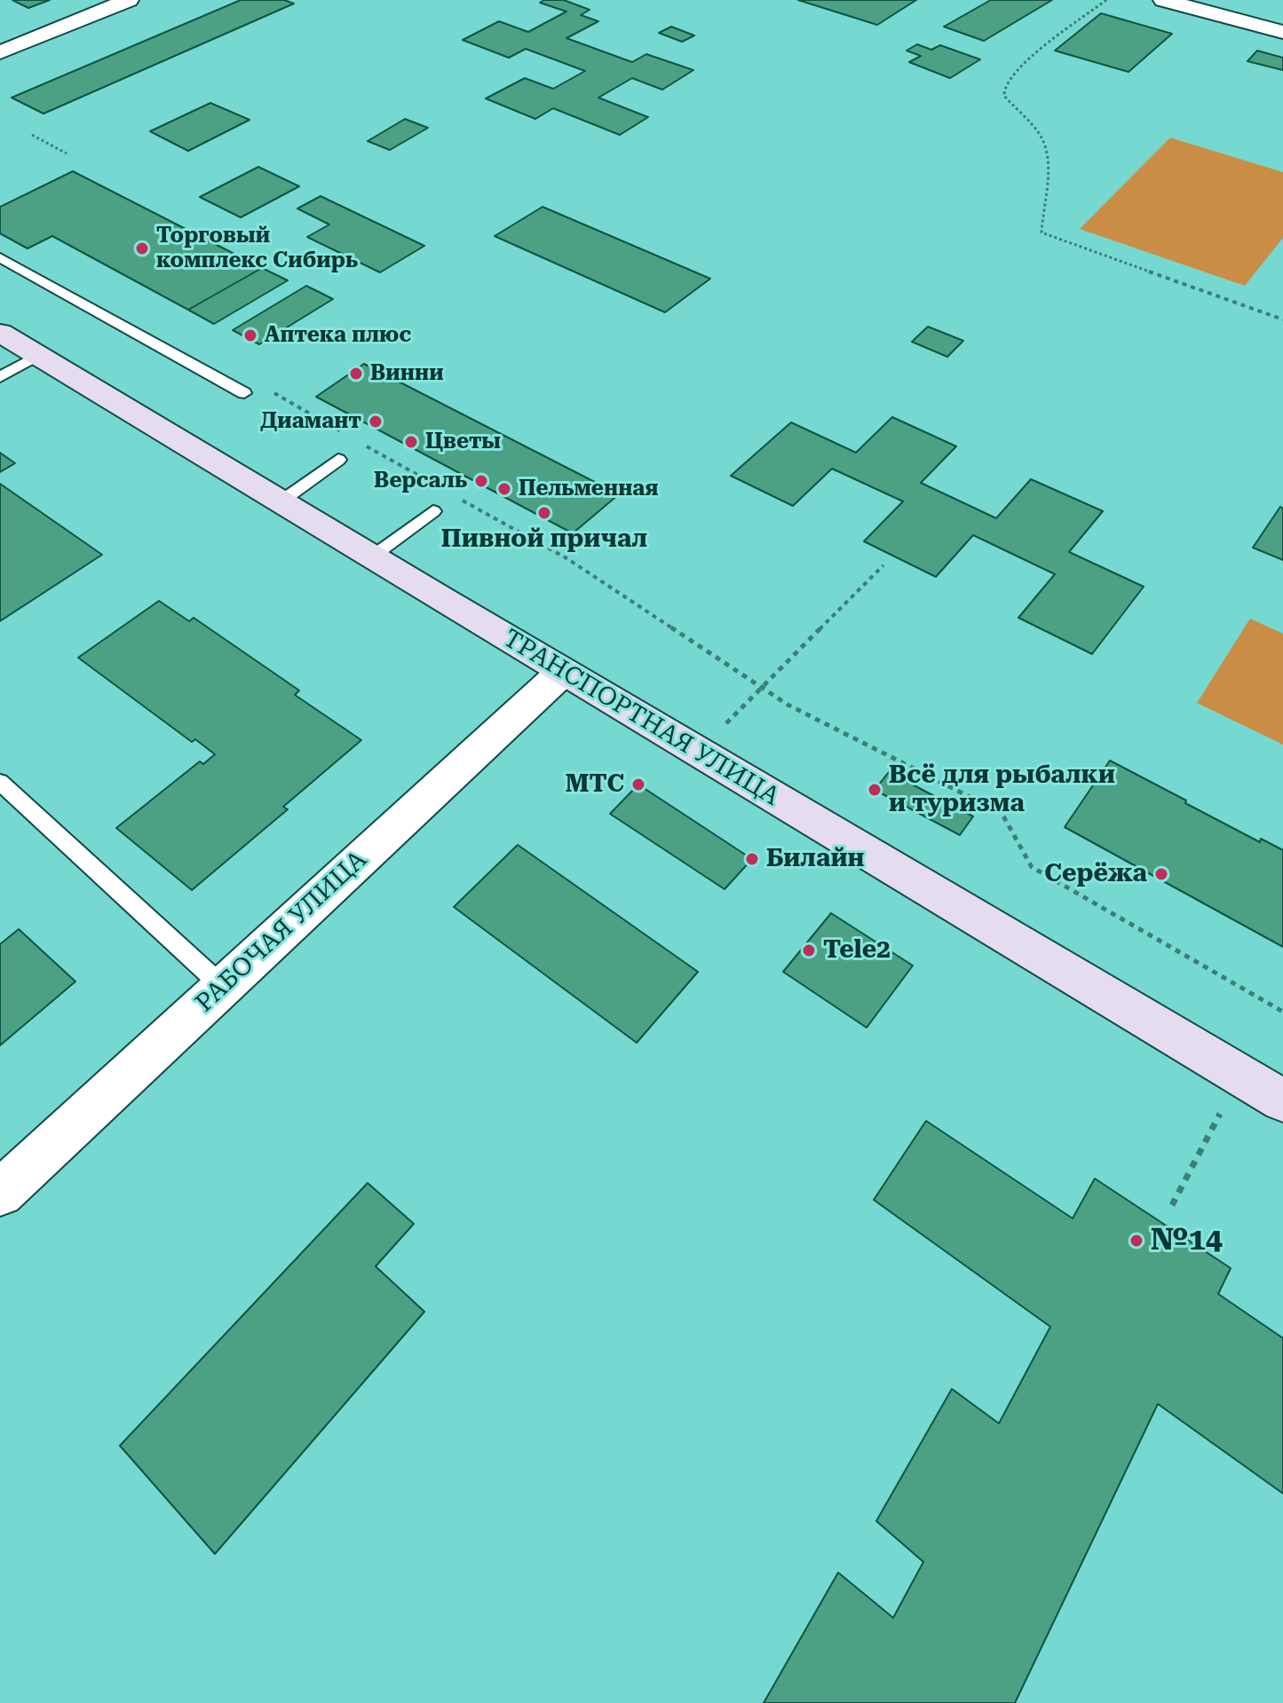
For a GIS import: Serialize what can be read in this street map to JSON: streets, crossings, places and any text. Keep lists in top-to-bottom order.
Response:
{
  "streets": {
    "street": ["ТРАНСПОРТНАЯ УЛИЦА", "РАБОЧАЯ УЛИЦА"]
  },
  "crossings": [
    ["ТРАНСПОРТНАЯ УЛИЦА", "РАБОЧАЯ УЛИЦА"]
  ],
  "places": [
    "Торговый комплекс Сибирь",
    "Аптека плюс",
    "Винни",
    "Диамант",
    "Цветы",
    "Версаль",
    "Пельменная",
    "Пивной причал",
    "МТС",
    "Всё для рыбалки и туризма",
    "Билайн",
    "Серёжа",
    "Tele2",
    "№14"
  ]
}
